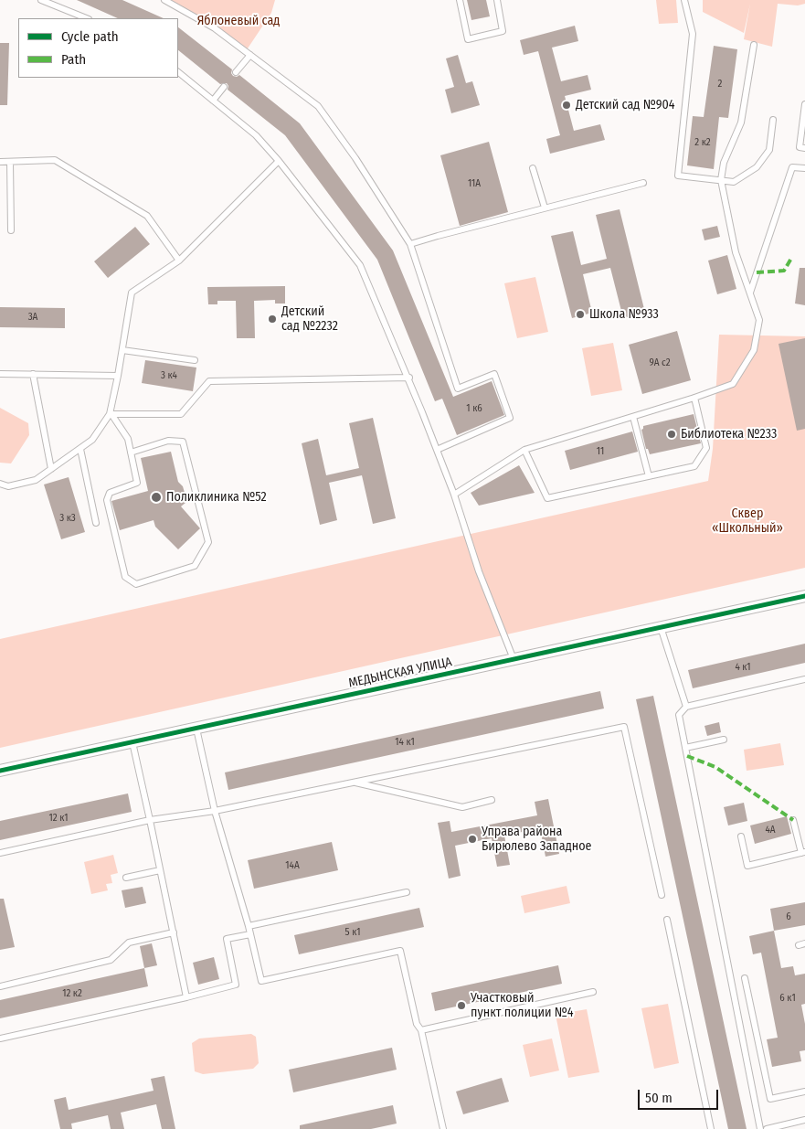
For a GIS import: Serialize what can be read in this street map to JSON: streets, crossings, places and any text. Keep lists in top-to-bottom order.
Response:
{
  "streets": {
    "street": ["МЕДЫНСКАЯ УЛИЦА"]
  },
  "parks": ["Яблоневый сад", "Сквер «Школьный»"],
  "places": [
    "Детский сад №904",
    "Школа №933",
    "Детский сад №2232",
    "Библиотека №233",
    "Поликлиника №52",
    "Управа района Бирюлево Западное",
    "Участковый пункт полиции №4"
  ],
  "house_numbers": [
    "2",
    "2 к2",
    "11А",
    "3А",
    "9А с2",
    "3 к4",
    "1 к6",
    "11",
    "3 к3",
    "4 к1",
    "14 к1",
    "12 к1",
    "4А",
    "14А",
    "6",
    "5 к1",
    "12 к2",
    "6 к1"
  ],
  "legend": ["Cycle path", "Path"],
  "scale_bar": "50 m"
}
